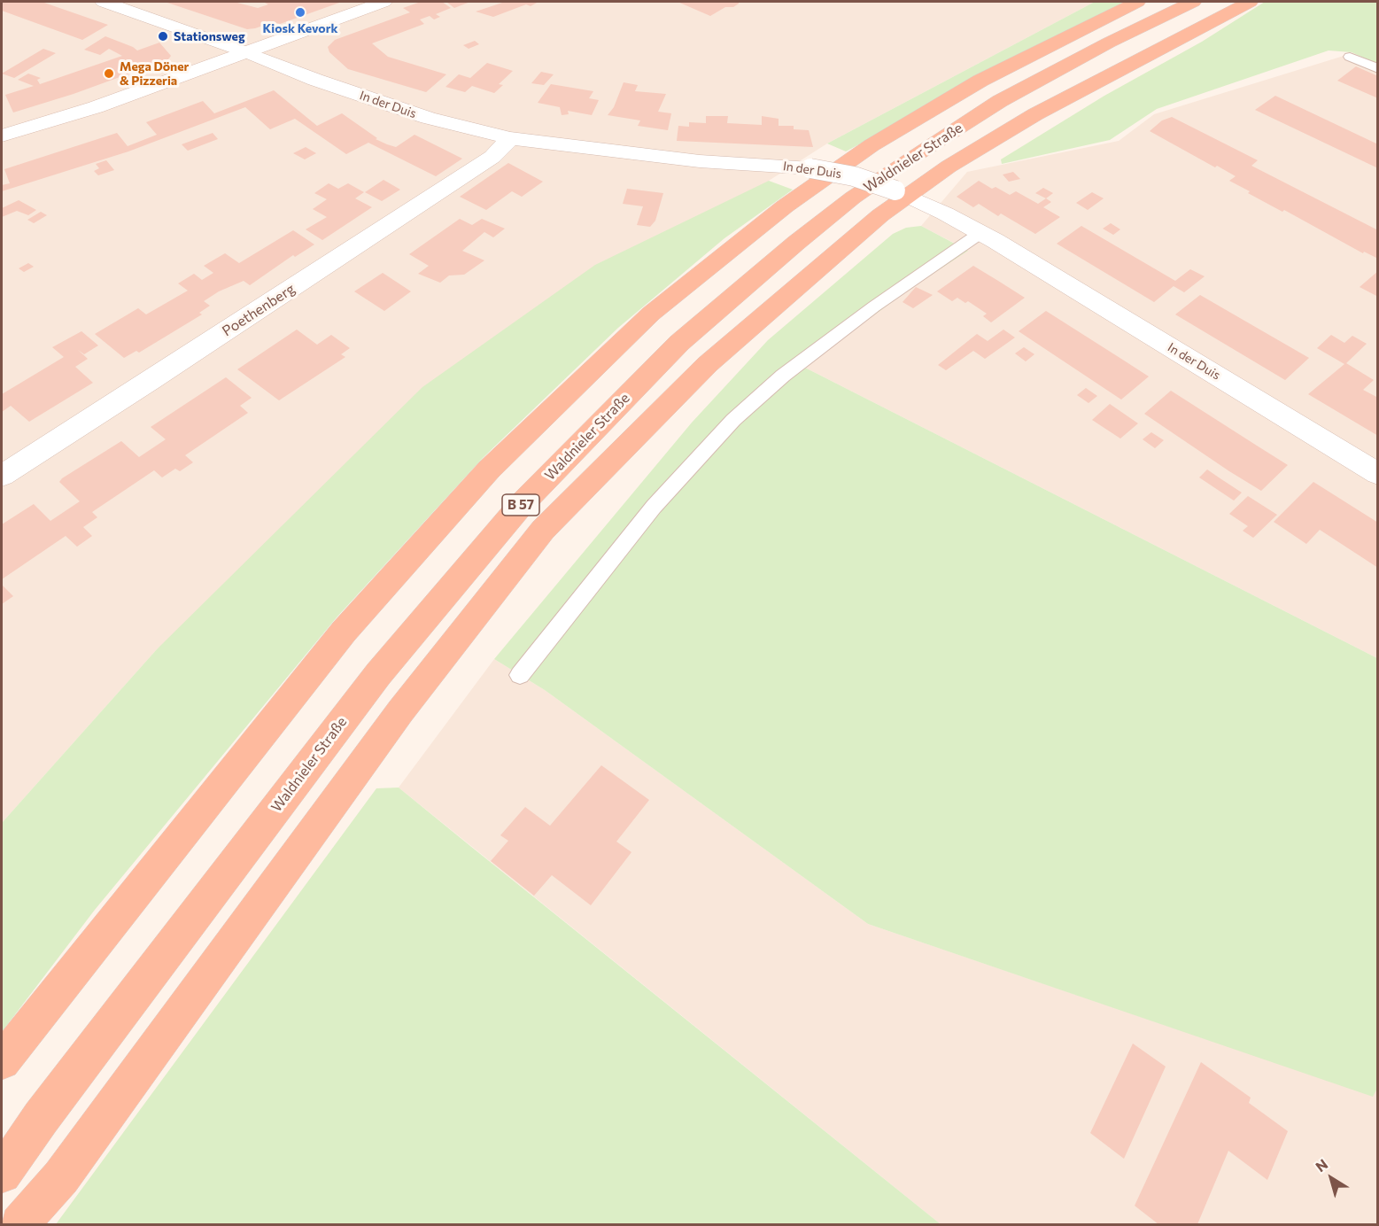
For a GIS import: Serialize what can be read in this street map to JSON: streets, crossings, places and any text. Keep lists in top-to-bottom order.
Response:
{
  "streets": {
    "highway": ["Waldnieler Straße", "B 57"],
    "street": ["In der Duis", "Poethenberg"]
  },
  "crossings": [
    ["In der Duis", "Poethenberg"]
  ],
  "places": ["Kiosk Kevork", "Stationsweg", "Mega Döner & Pizzeria"],
  "north": "top left"
}
